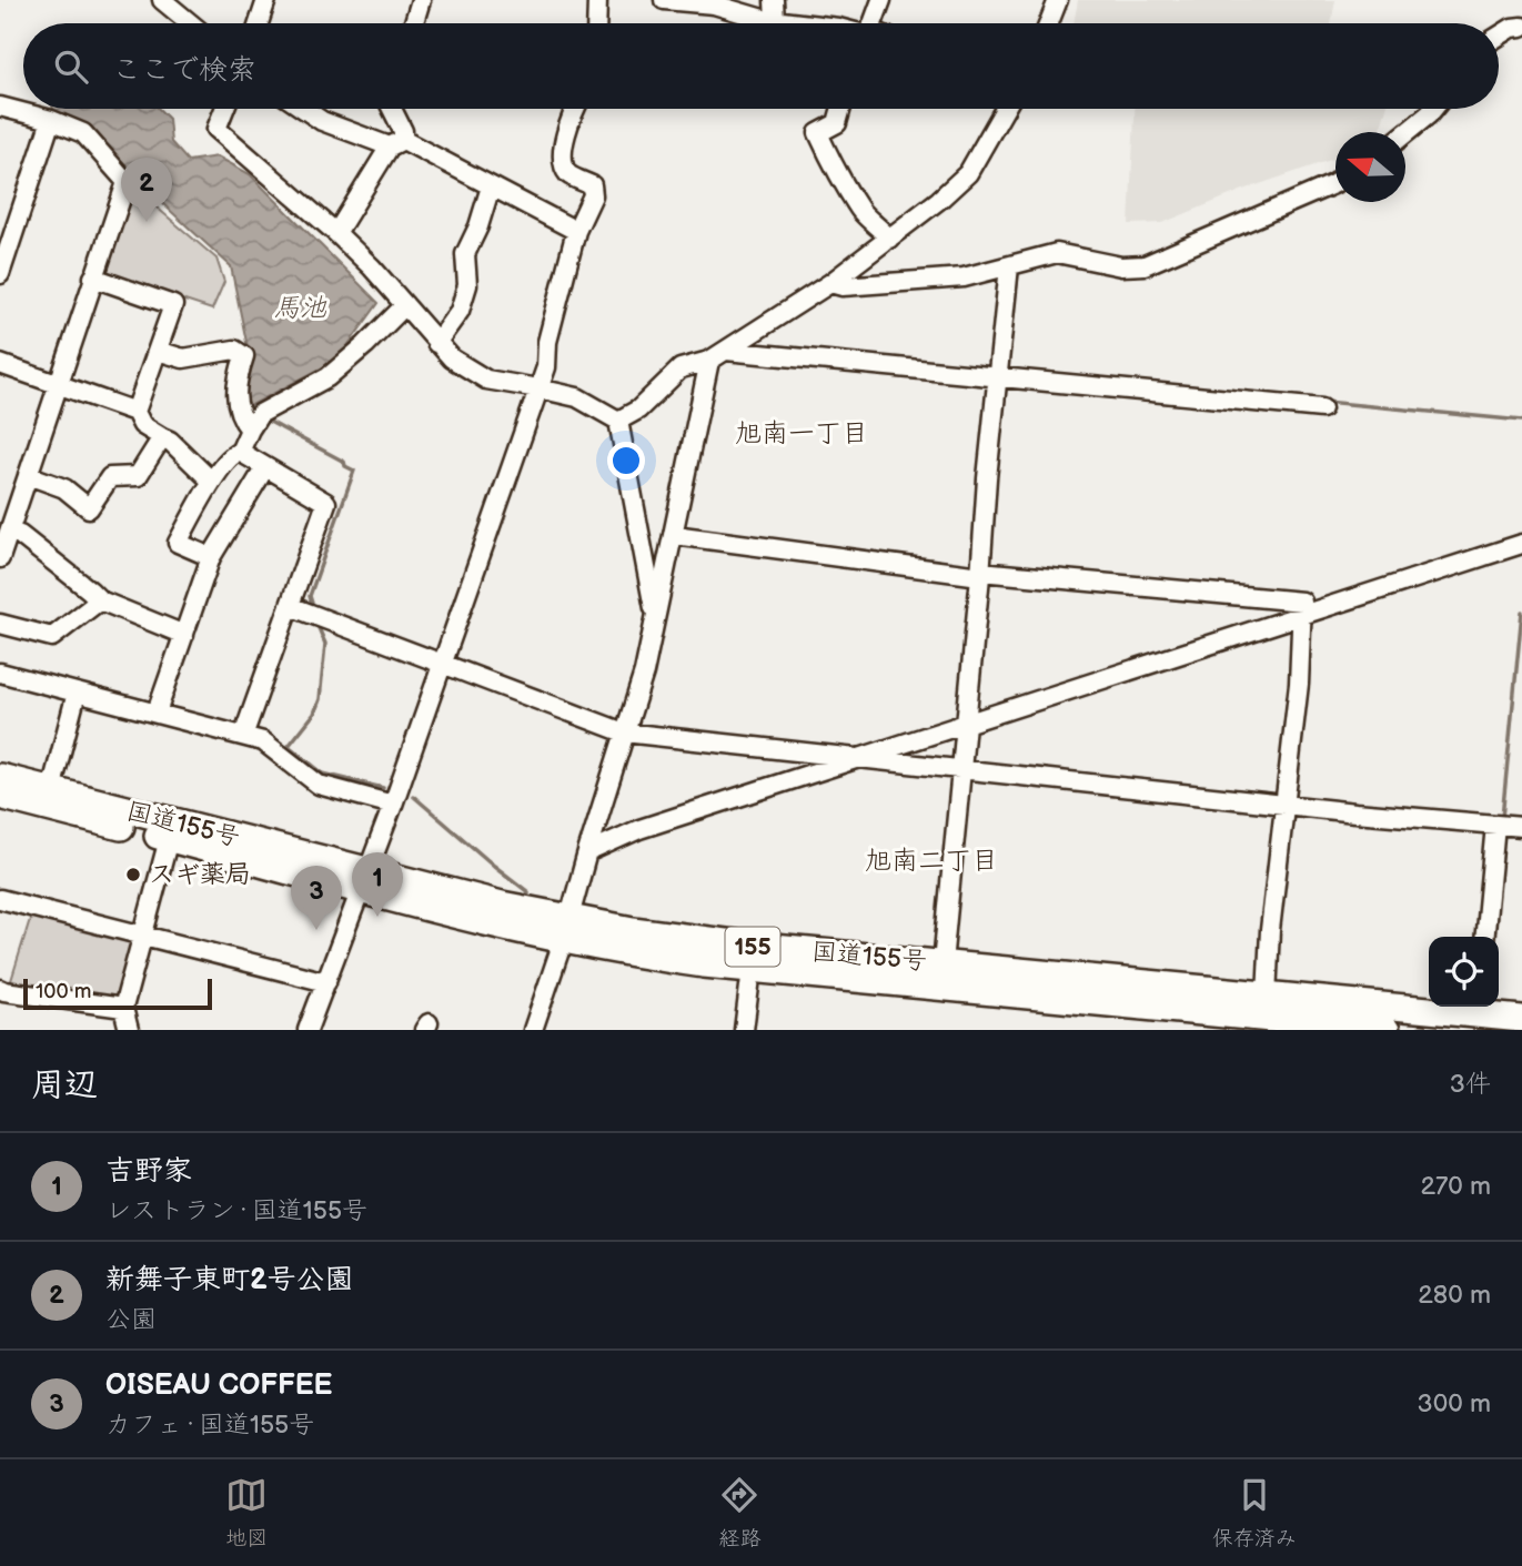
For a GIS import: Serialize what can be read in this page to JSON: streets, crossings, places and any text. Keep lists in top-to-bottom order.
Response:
{
  "streets": {
    "highway": ["国道155号", "155"]
  },
  "districts": ["旭南一丁目", "旭南二丁目"],
  "water": ["馬池"],
  "places": ["スギ薬局"],
  "scale_bar": "100 m",
  "north": "left",
  "page": {
    "search": "ここで検索",
    "pins": ["2", "1", "3"],
    "scale": "100 m",
    "heading": ["周辺", "3件"],
    "list": [
      {
        "mark": "1",
        "name": "吉野家",
        "note": "レストラン · 国道155号",
        "value": "270 m"
      },
      {
        "mark": "2",
        "name": "新舞子東町2号公園",
        "note": "公園",
        "value": "280 m"
      },
      {
        "mark": "3",
        "name": "OISEAU COFFEE",
        "note": "カフェ · 国道155号",
        "value": "300 m"
      }
    ],
    "nav": ["地図", "経路", "保存済み"]
  }
}
